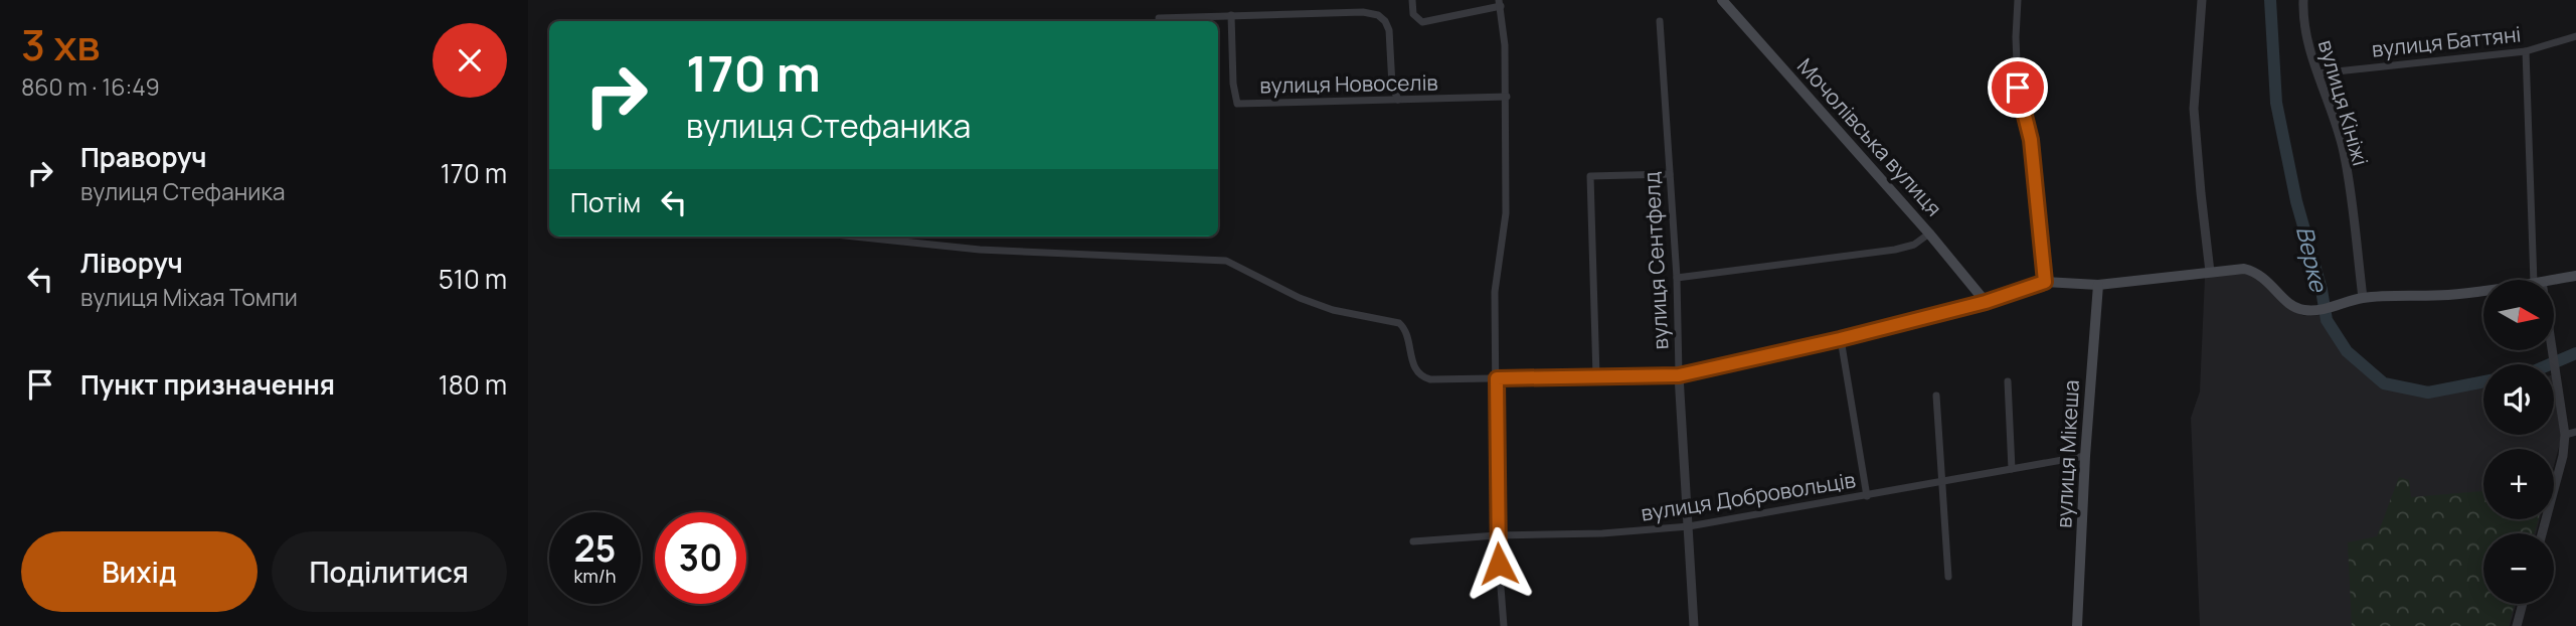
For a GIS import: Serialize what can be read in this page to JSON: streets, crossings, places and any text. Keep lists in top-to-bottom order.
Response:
{
  "streets": {
    "main road": ["Мочолівська вулиця", "вулиця Мікеша"],
    "street": [
      "вулиця Баттяні",
      "вулиця Новоселів",
      "вулиця Кініжі",
      "вулиця Сентфелд",
      "вулиця Добровольців"
    ]
  },
  "crossings": [
    ["вулиця Баттяні", "вулиця Кініжі"],
    ["вулиця Сентфелд", "вулиця Добровольців"],
    ["вулиця Мікеша", "вулиця Добровольців"]
  ],
  "water": ["Верке"],
  "north": "right",
  "page": {
    "heading": ["3 хв", "860 m · 16:49"],
    "turn": ["170 m", "вулиця Стефаника"],
    "list": [
      {
        "name": "Праворуч",
        "note": "вулиця Стефаника",
        "value": "170 m"
      },
      {
        "name": "Ліворуч",
        "note": "вулиця Міхая Томпи",
        "value": "510 m"
      },
      {
        "name": "Пункт призначення",
        "value": "180 m"
      }
    ],
    "then": "Потім",
    "map_buttons": ["+", "−"],
    "speed": "25 km/h",
    "limit": "30",
    "buttons": ["Вихід", "Поділитися"]
  }
}
